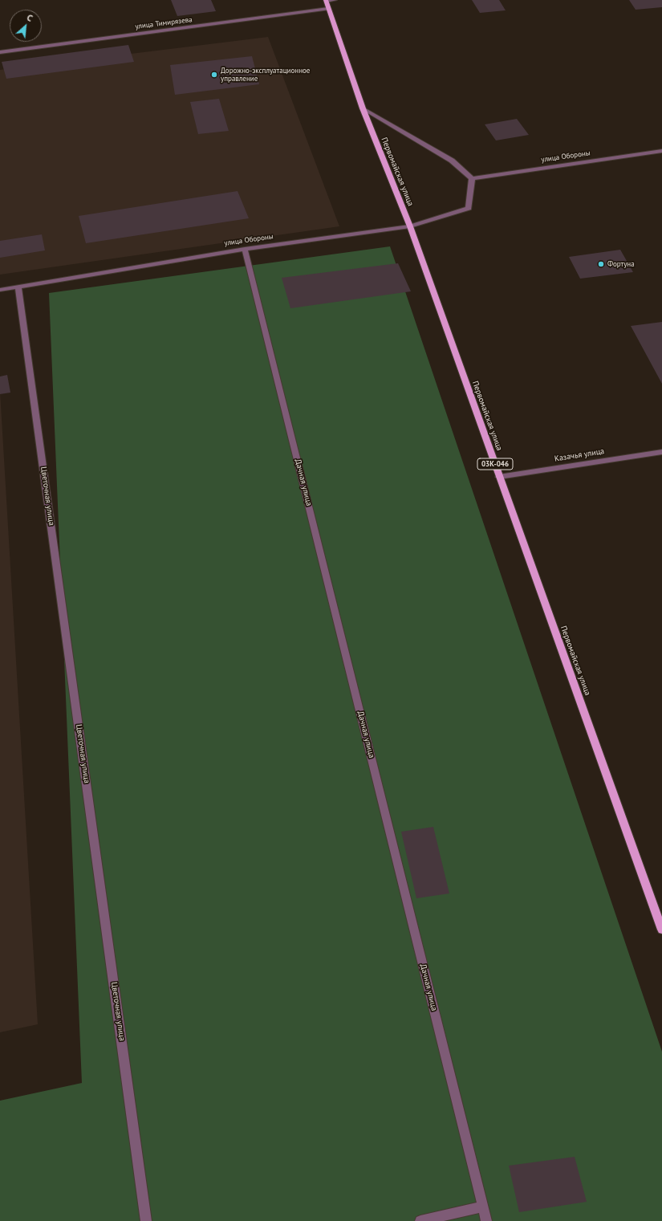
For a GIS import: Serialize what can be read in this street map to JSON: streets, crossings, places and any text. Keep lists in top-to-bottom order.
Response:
{
  "streets": {
    "main road": ["Первомайская улица", "03К-046"],
    "street": [
      "улица Тимирязева",
      "улица Обороны",
      "Казачья улица",
      "Дачная улица",
      "Цветочная улица"
    ]
  },
  "crossings": [
    ["улица Тимирязева", "Первомайская улица"],
    ["улица Обороны", "Первомайская улица"],
    ["улица Обороны", "Дачная улица"],
    ["улица Обороны", "Цветочная улица"],
    ["Первомайская улица", "Казачья улица"]
  ],
  "places": ["Дорожно-эксплуатационное управление", "Фортуна"],
  "north": "top right"
}
